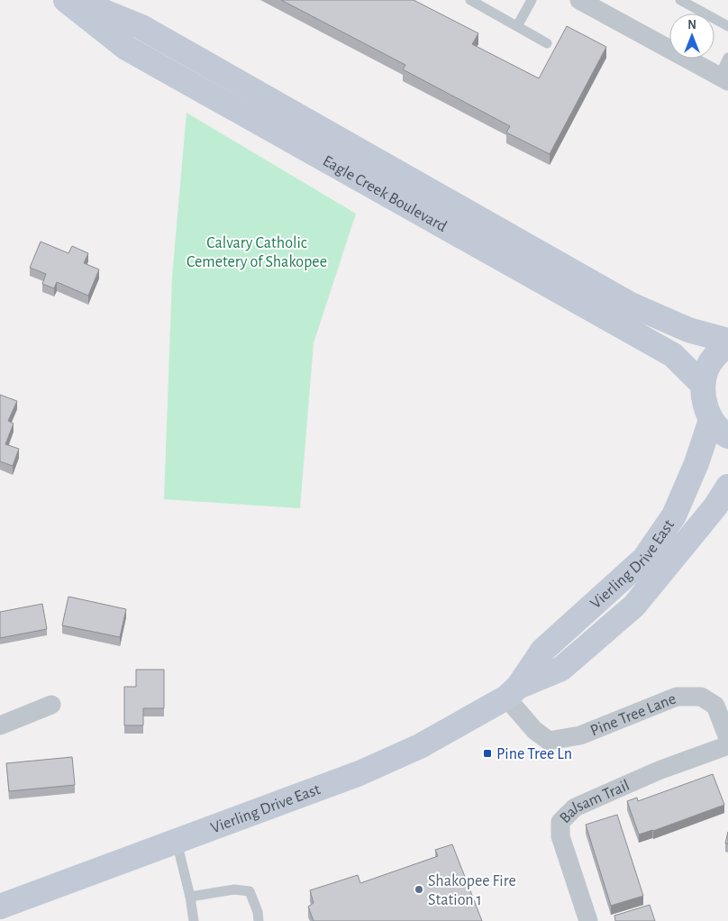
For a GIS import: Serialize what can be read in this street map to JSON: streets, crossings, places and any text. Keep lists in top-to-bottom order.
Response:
{
  "streets": {
    "street": [
      "Eagle Creek Boulevard",
      "Vierling Drive East",
      "Pine Tree Lane",
      "Balsam Trail"
    ]
  },
  "crossings": [
    ["Vierling Drive East", "Pine Tree Lane"]
  ],
  "parks": ["Calvary Catholic Cemetery of Shakopee"],
  "places": {
    "transit": ["Pine Tree Ln"],
    "other": ["Shakopee Fire Station 1"]
  },
  "north": "top"
}
